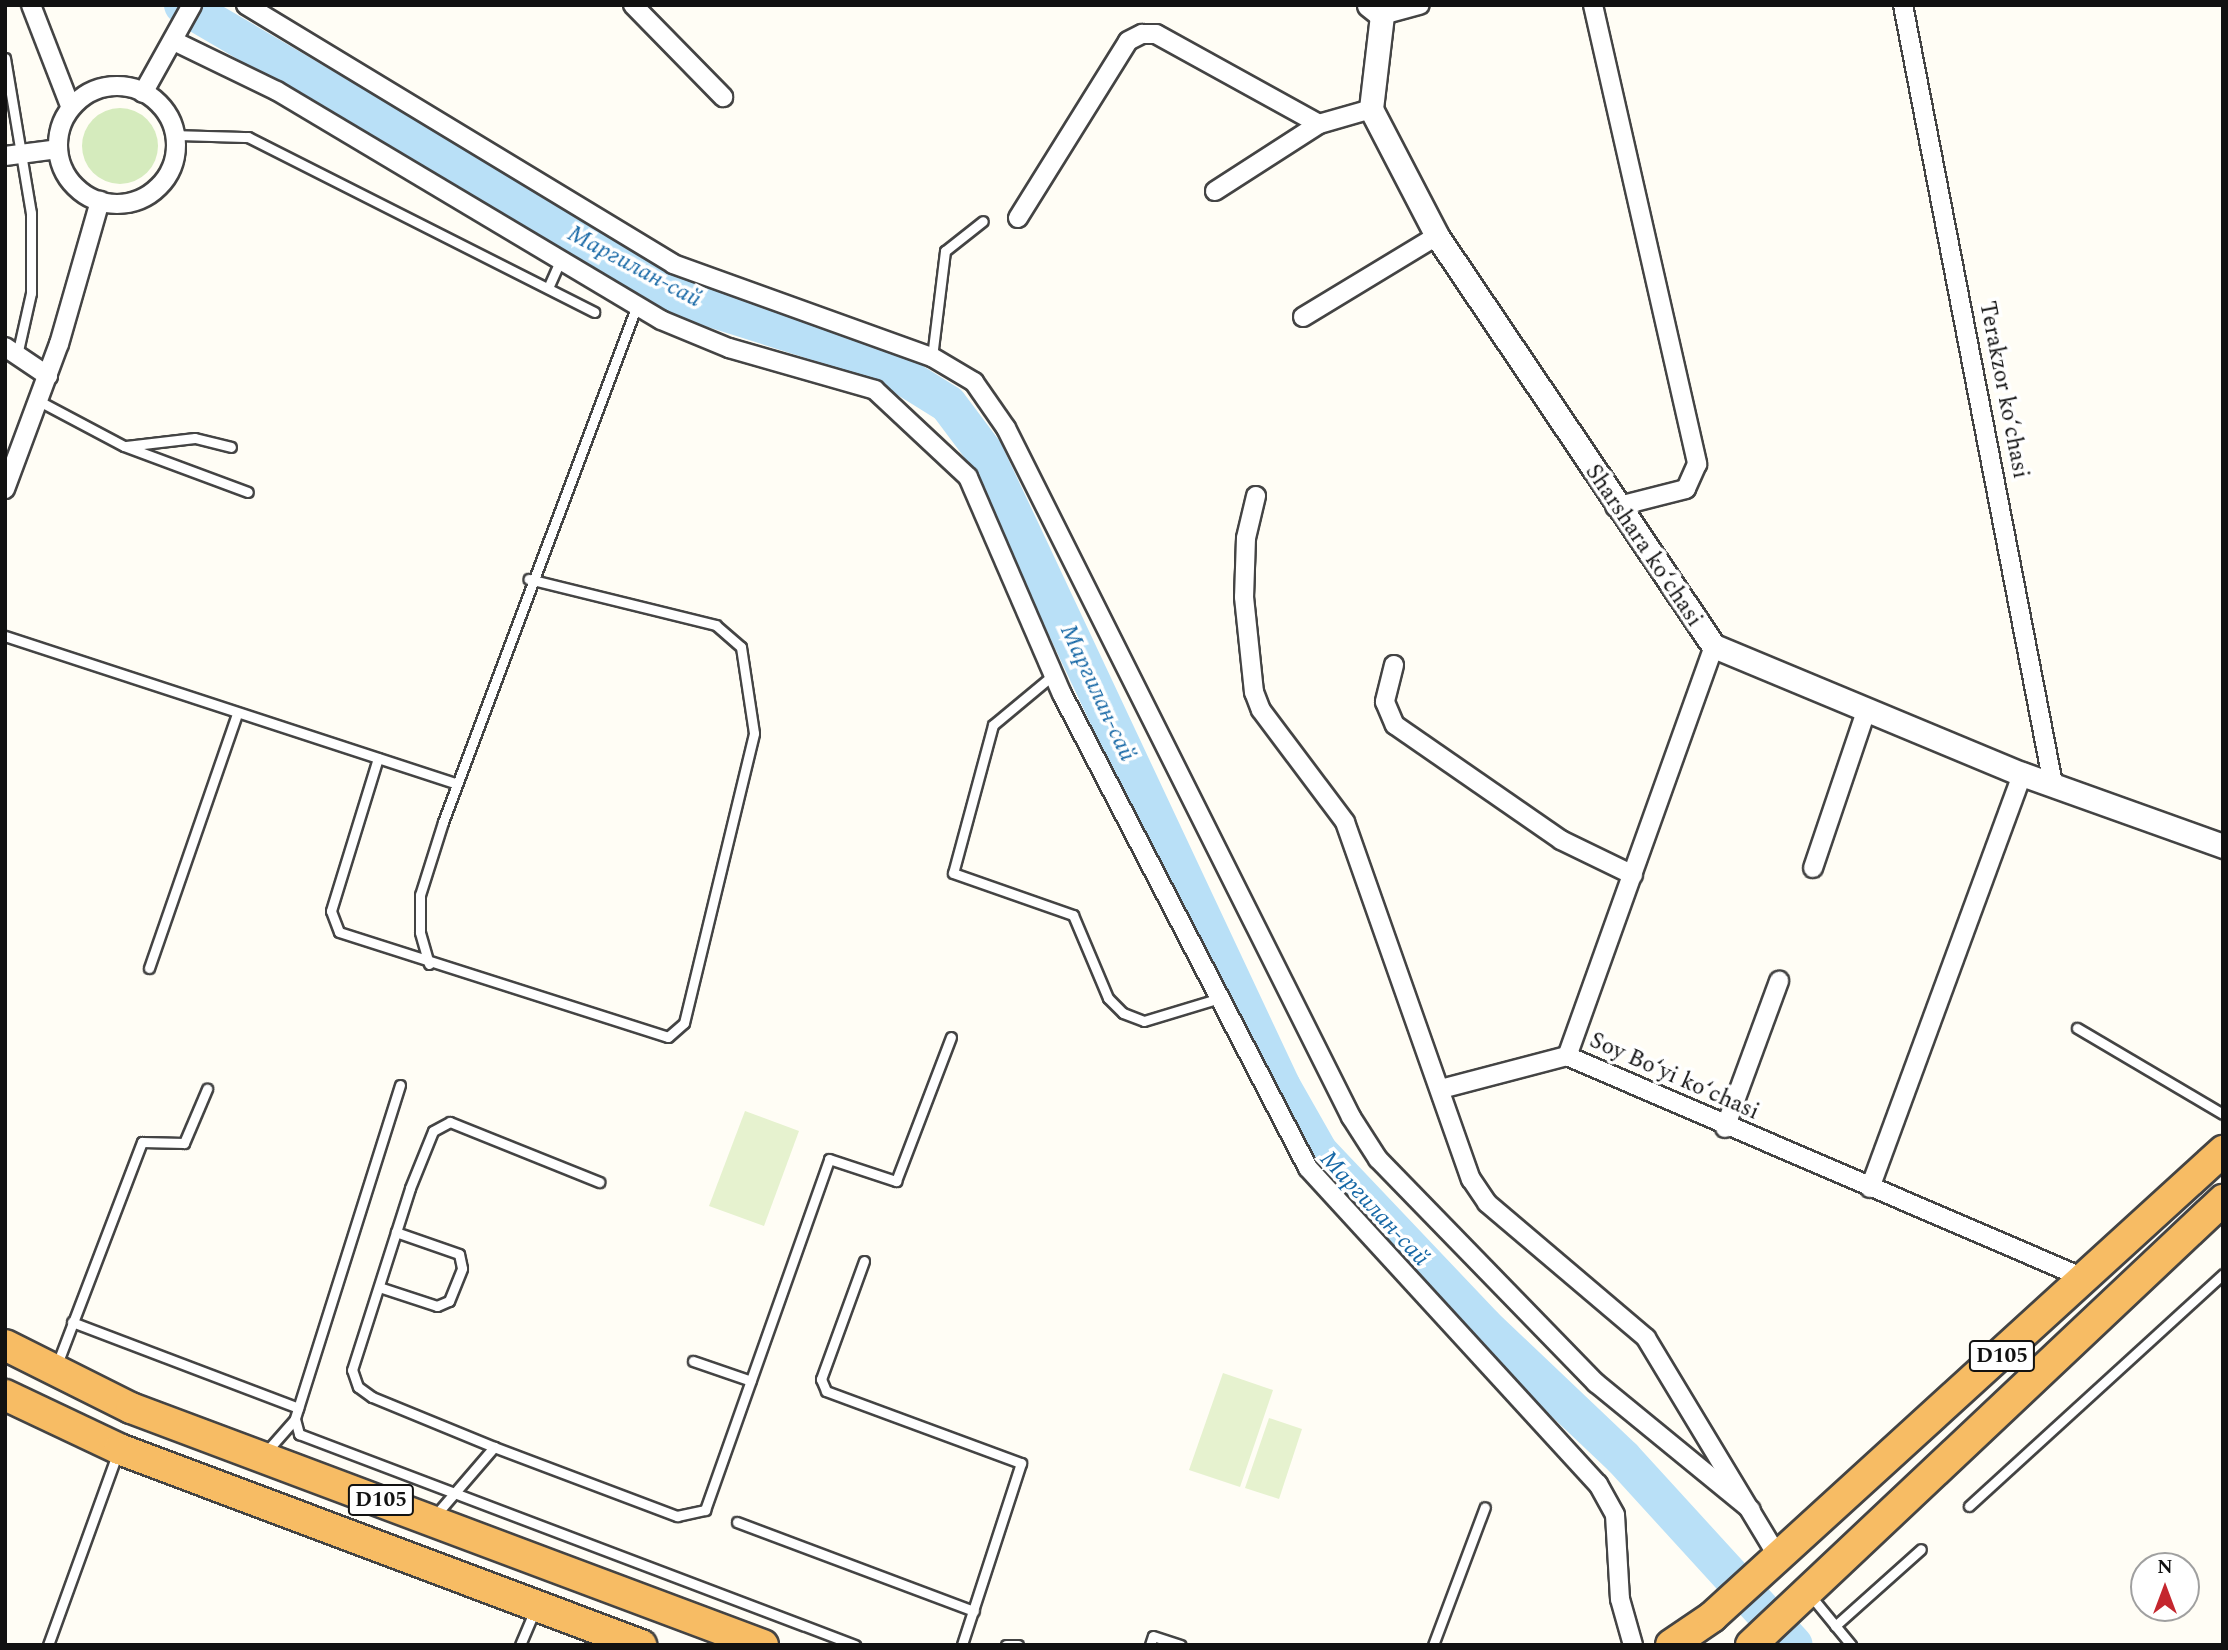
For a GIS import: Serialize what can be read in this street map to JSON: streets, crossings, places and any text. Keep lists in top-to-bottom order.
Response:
{
  "streets": {
    "highway": ["D105"],
    "street": ["Terakzor koʻchasi", "Sharshara koʻchasi", "Soy Boʻyi koʻchasi"]
  },
  "crossings": [
    ["Terakzor koʻchasi", "Sharshara koʻchasi"],
    ["Sharshara koʻchasi", "Soy Boʻyi koʻchasi"],
    ["Soy Boʻyi koʻchasi", "D105"]
  ],
  "water": ["Маргилан-сай"],
  "north": "top"
}
